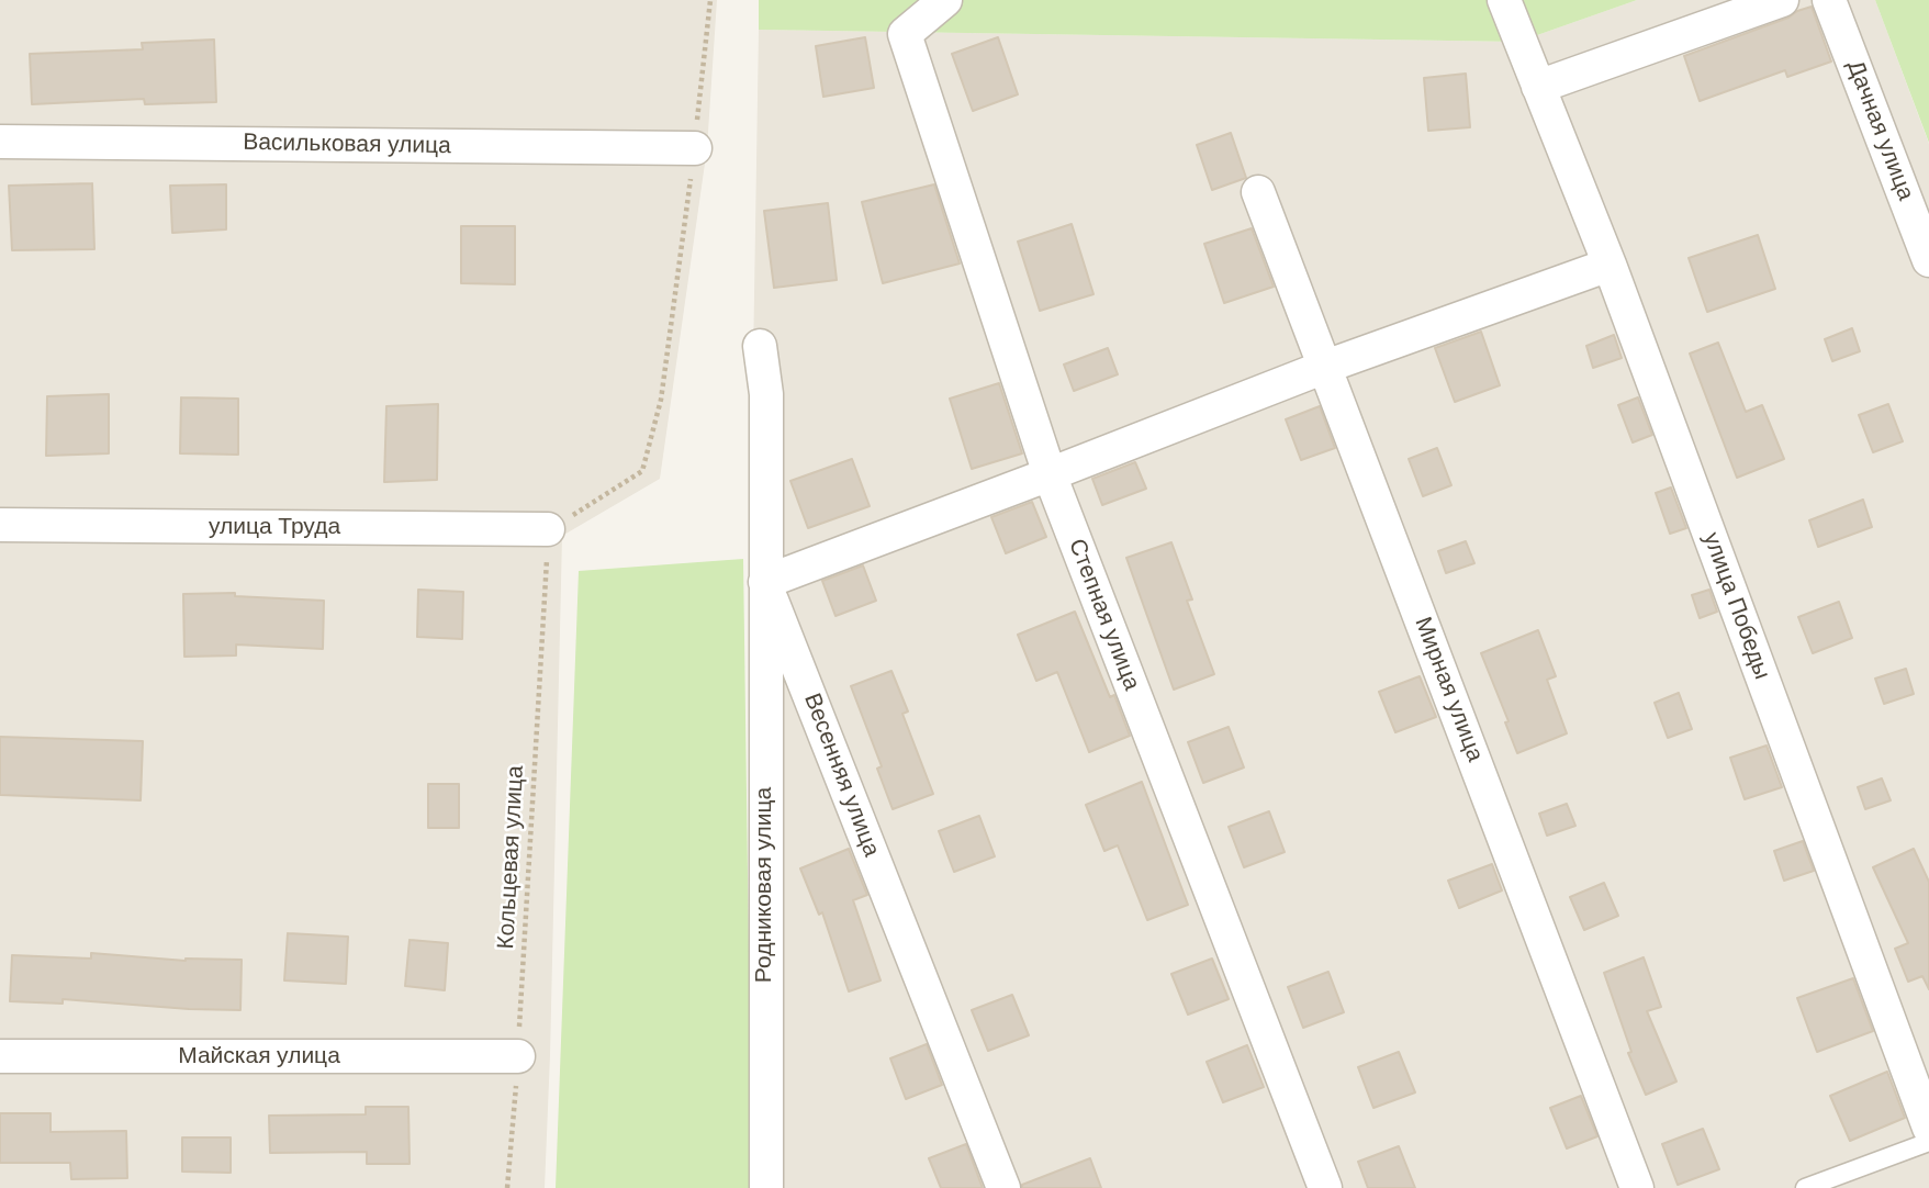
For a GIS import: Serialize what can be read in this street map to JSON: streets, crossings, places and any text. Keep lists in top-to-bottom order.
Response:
{
  "streets": {
    "street": [
      "Дачная улица",
      "Васильковая улица",
      "улица Труда",
      "улица Победы",
      "Степная улица",
      "Мирная улица",
      "Весенняя улица",
      "Родниковая улица",
      "Майская улица"
    ],
    "path": ["Кольцевая улица"]
  },
  "crossings": [
    ["улица Труда", "Кольцевая улица"],
    ["Весенняя улица", "Родниковая улица"],
    ["Кольцевая улица", "Майская улица"]
  ]
}
